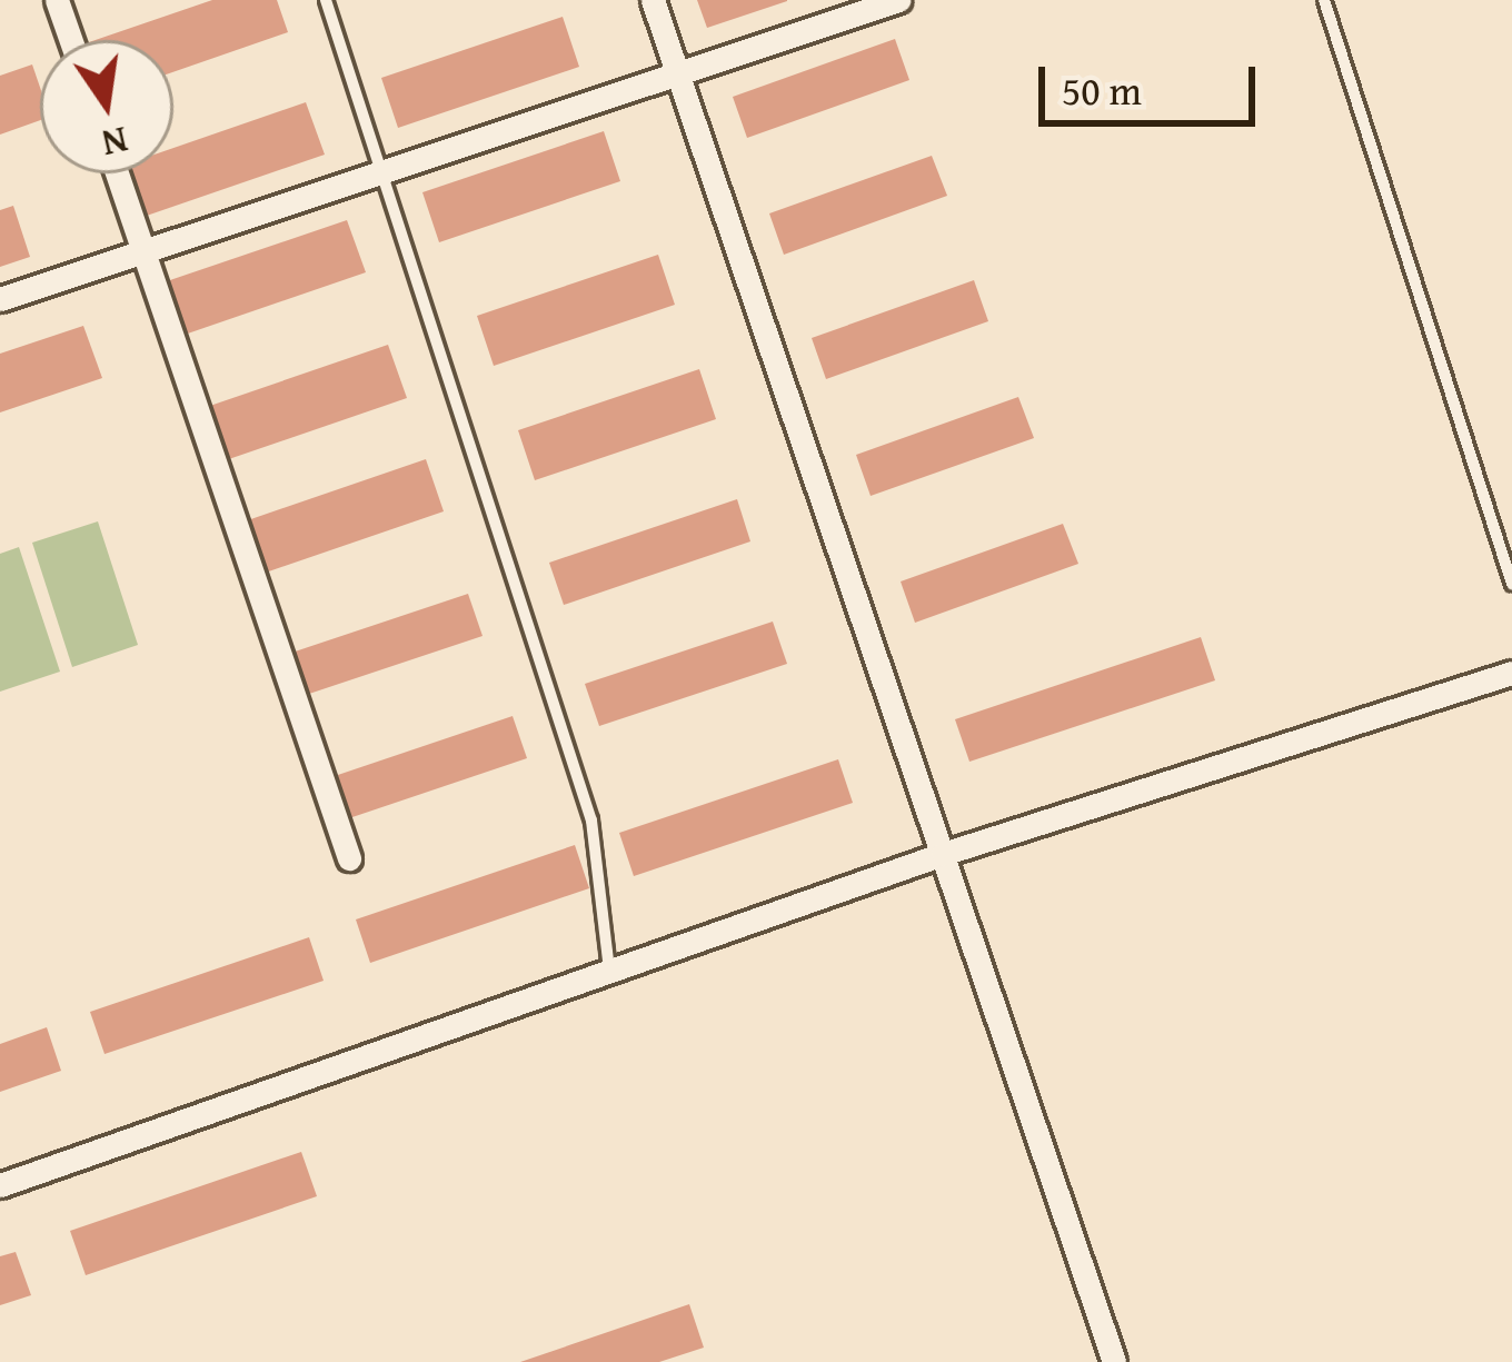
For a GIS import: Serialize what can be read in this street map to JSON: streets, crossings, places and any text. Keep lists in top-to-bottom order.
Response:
{
  "scale_bar": "50 m",
  "north": "bottom"
}
